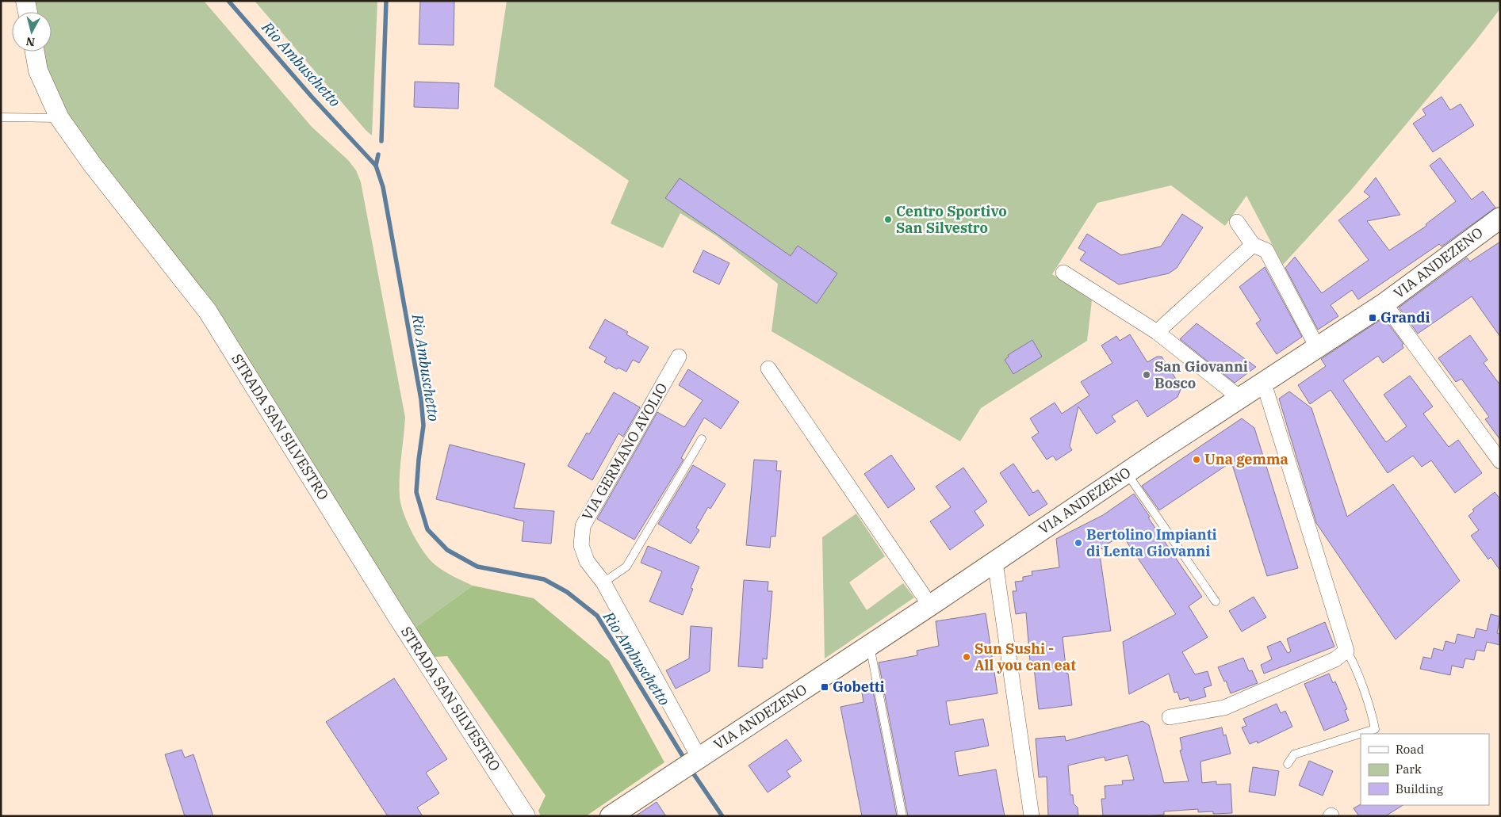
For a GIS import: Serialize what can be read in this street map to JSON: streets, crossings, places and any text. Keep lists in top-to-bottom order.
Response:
{
  "streets": {
    "main road": ["VIA ANDEZENO"],
    "street": ["STRADA SAN SILVESTRO", "VIA GERMANO AVOLIO"]
  },
  "crossings": [
    ["VIA ANDEZENO", "VIA GERMANO AVOLIO"]
  ],
  "water": ["Rio Ambuschetto"],
  "places": {
    "other": [
      "Centro Sportivo San Silvestro",
      "San Giovanni Bosco",
      "Una gemma",
      "Bertolino Impianti di Lenta Giovanni",
      "Sun Sushi - All you can eat"
    ],
    "transit": ["Grandi", "Gobetti"]
  },
  "legend": ["Road", "Park", "Building"],
  "north": "bottom"
}
